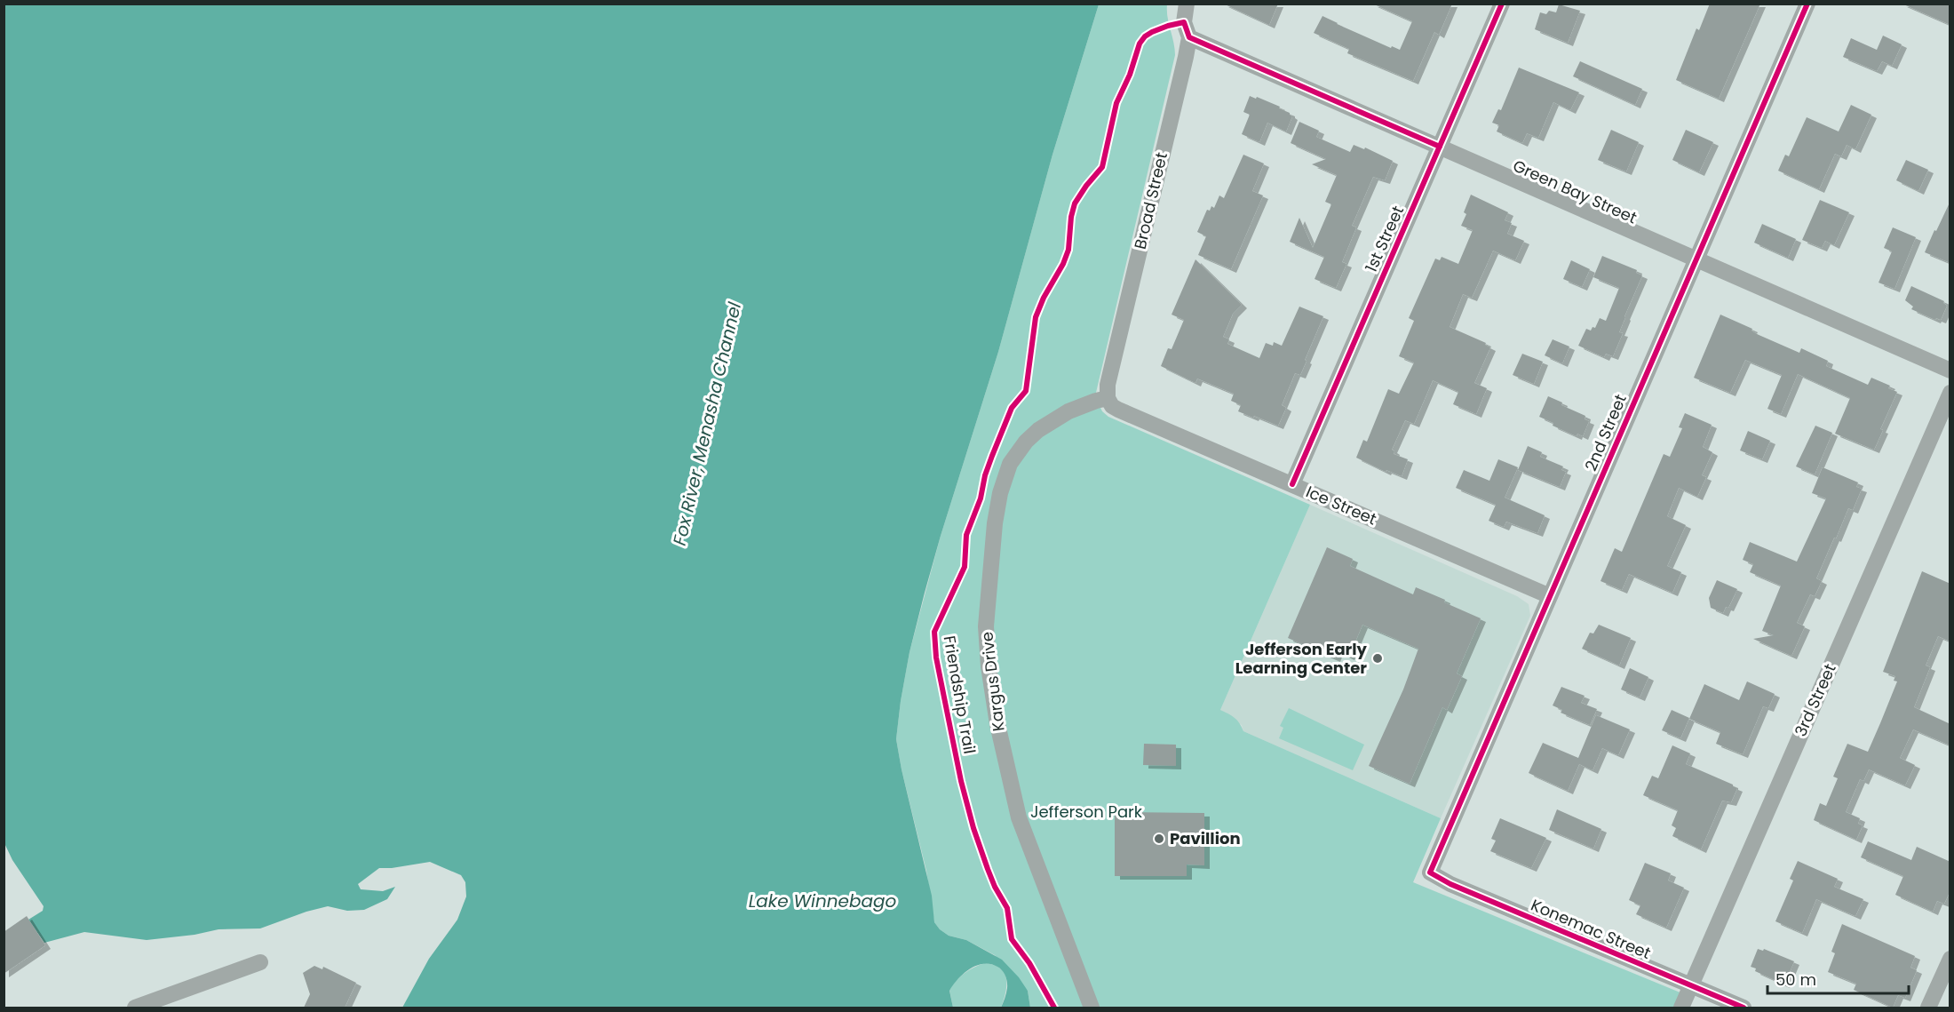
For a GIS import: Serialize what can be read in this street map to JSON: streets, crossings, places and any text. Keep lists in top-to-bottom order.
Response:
{
  "streets": {
    "street": [
      "Green Bay Street",
      "Broad Street",
      "1st Street",
      "2nd Street",
      "Ice Street",
      "Kargus Drive",
      "3rd Street",
      "Konemac Street"
    ],
    "cycle path": ["Friendship Trail"]
  },
  "crossings": [
    ["Green Bay Street", "Broad Street"],
    ["Green Bay Street", "1st Street"],
    ["Green Bay Street", "2nd Street"],
    ["Broad Street", "Ice Street"],
    ["Broad Street", "Kargus Drive"],
    ["1st Street", "Ice Street"],
    ["2nd Street", "Ice Street"],
    ["2nd Street", "Konemac Street"],
    ["Ice Street", "Kargus Drive"],
    ["3rd Street", "Konemac Street"]
  ],
  "water": ["Fox River, Menasha Channel", "Lake Winnebago"],
  "parks": ["Jefferson Park"],
  "places": ["Jefferson Early Learning Center", "Pavillion"],
  "scale_bar": "50 m"
}
